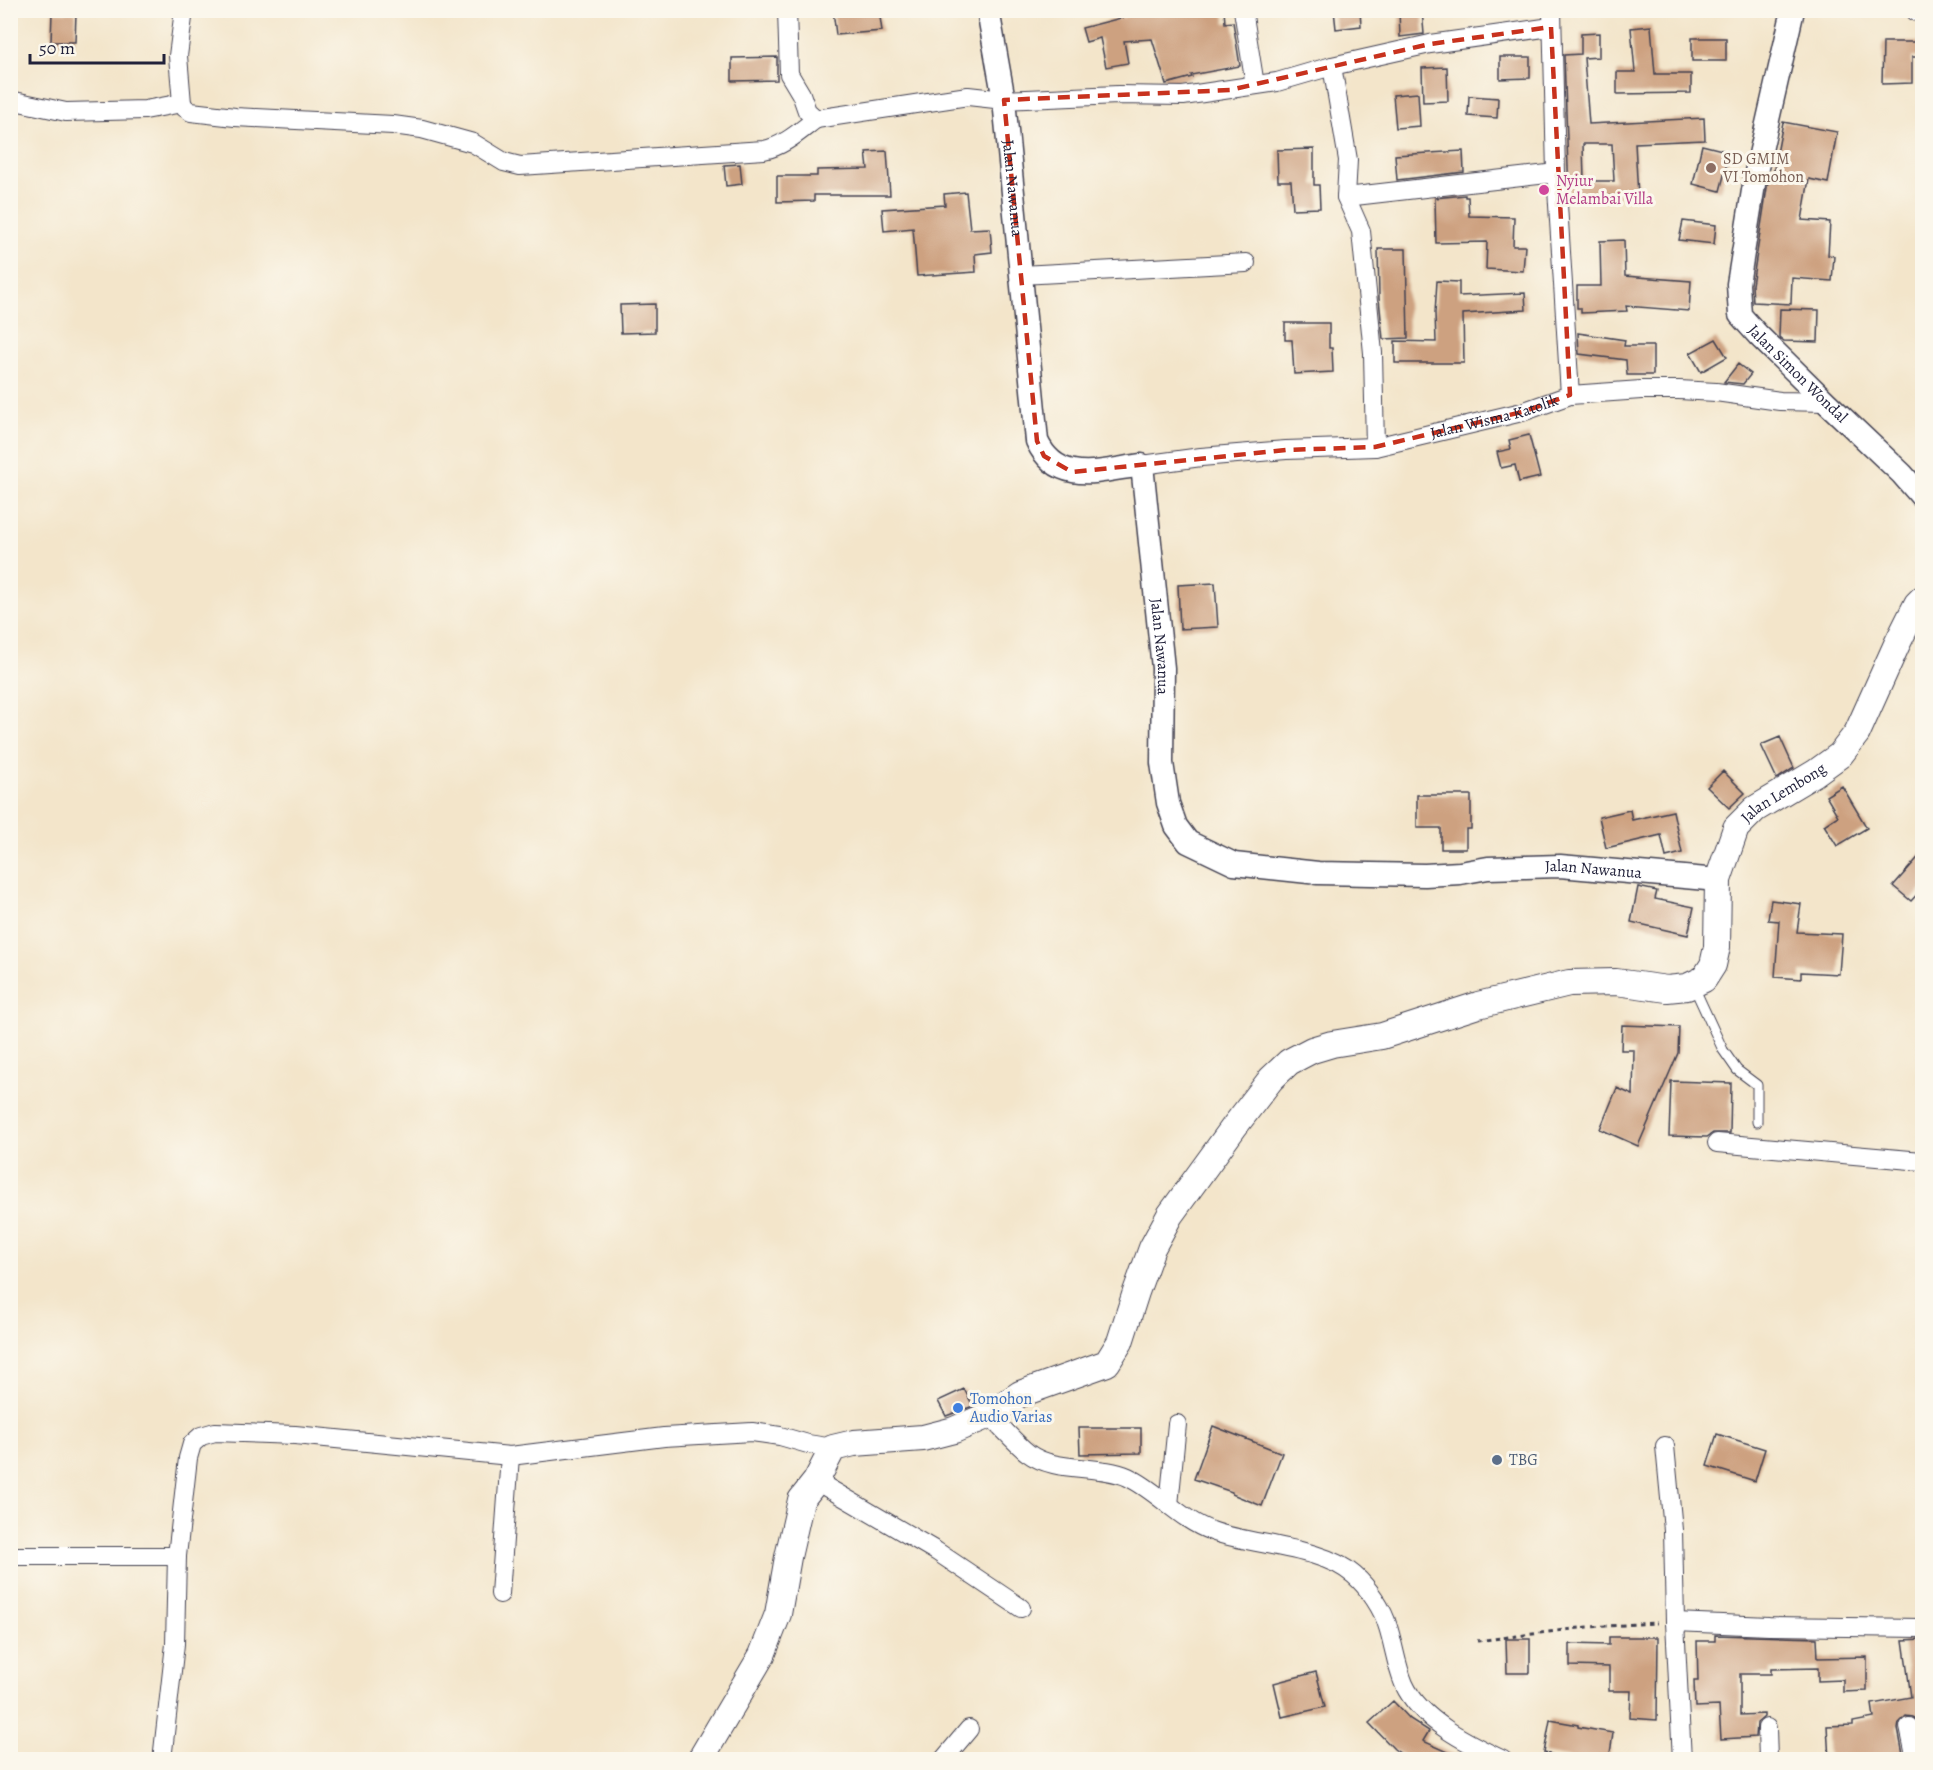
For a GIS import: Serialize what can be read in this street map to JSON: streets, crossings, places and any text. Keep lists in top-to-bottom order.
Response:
{
  "streets": {
    "main road": ["Jalan Lembong"],
    "street": ["Jalan Nawanua", "Jalan Simon Wondal", "Jalan Wisma Katolik"]
  },
  "crossings": [
    ["Jalan Nawanua", "Jalan Wisma Katolik"],
    ["Jalan Nawanua", "Jalan Lembong"]
  ],
  "places": [
    "SD GMIM VI Tomohon",
    "Nyiur Melambai Villa",
    "Tomohon Audio Varias",
    "TBG"
  ],
  "scale_bar": "50 m"
}
